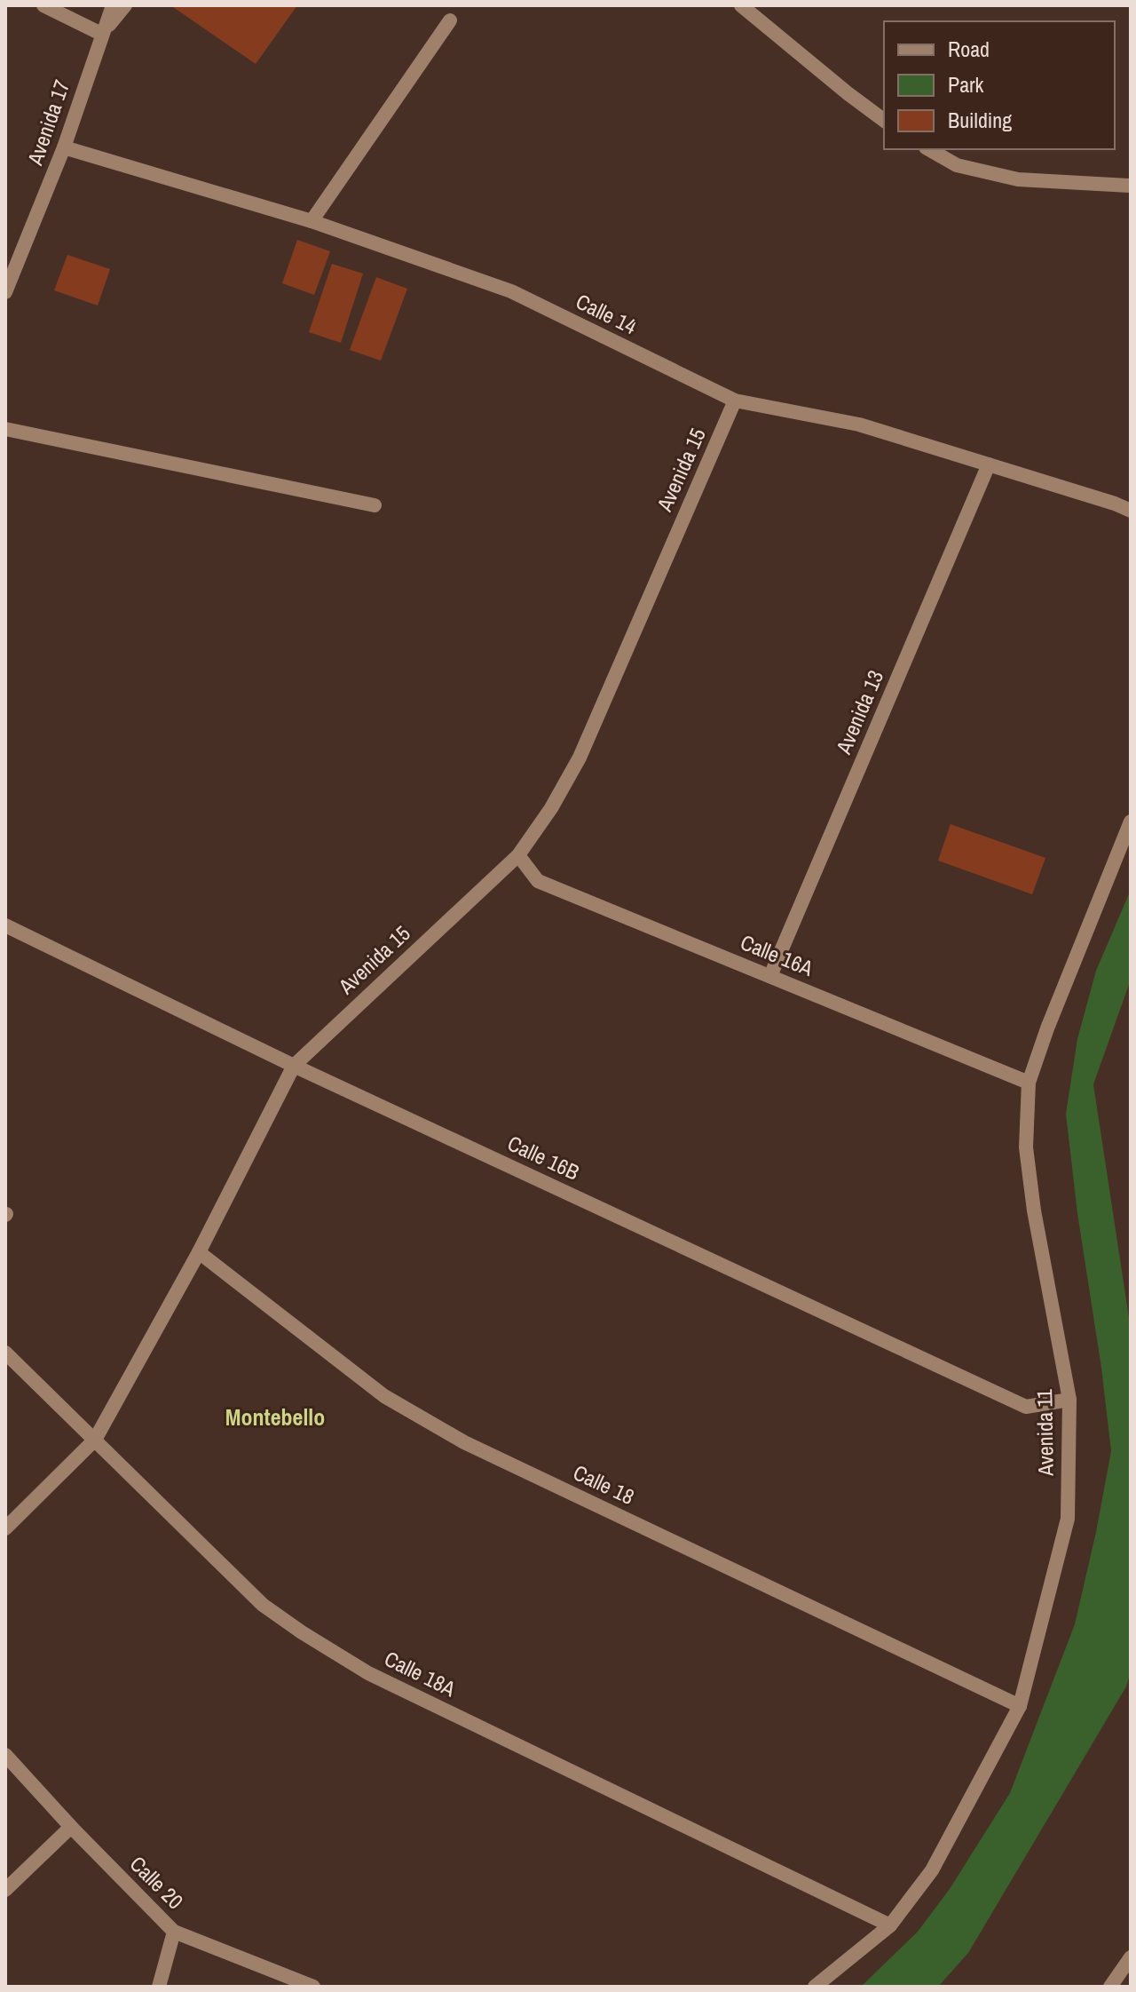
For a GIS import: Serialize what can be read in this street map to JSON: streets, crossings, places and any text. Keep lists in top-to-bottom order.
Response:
{
  "streets": {
    "street": [
      "Avenida 17",
      "Calle 14",
      "Avenida 15",
      "Avenida 13",
      "Calle 16A",
      "Calle 16B",
      "Avenida 11",
      "Calle 18",
      "Calle 18A",
      "Calle 20"
    ]
  },
  "crossings": [
    ["Avenida 17", "Calle 14"],
    ["Calle 14", "Avenida 15"],
    ["Calle 14", "Avenida 13"],
    ["Avenida 15", "Calle 16A"],
    ["Avenida 15", "Calle 16B"],
    ["Avenida 15", "Calle 18"],
    ["Avenida 15", "Calle 18A"],
    ["Avenida 13", "Calle 16A"],
    ["Calle 16A", "Avenida 11"],
    ["Calle 16B", "Avenida 11"],
    ["Avenida 11", "Calle 18"],
    ["Avenida 11", "Calle 18A"]
  ],
  "districts": ["Montebello"],
  "legend": ["Road", "Park", "Building"]
}
